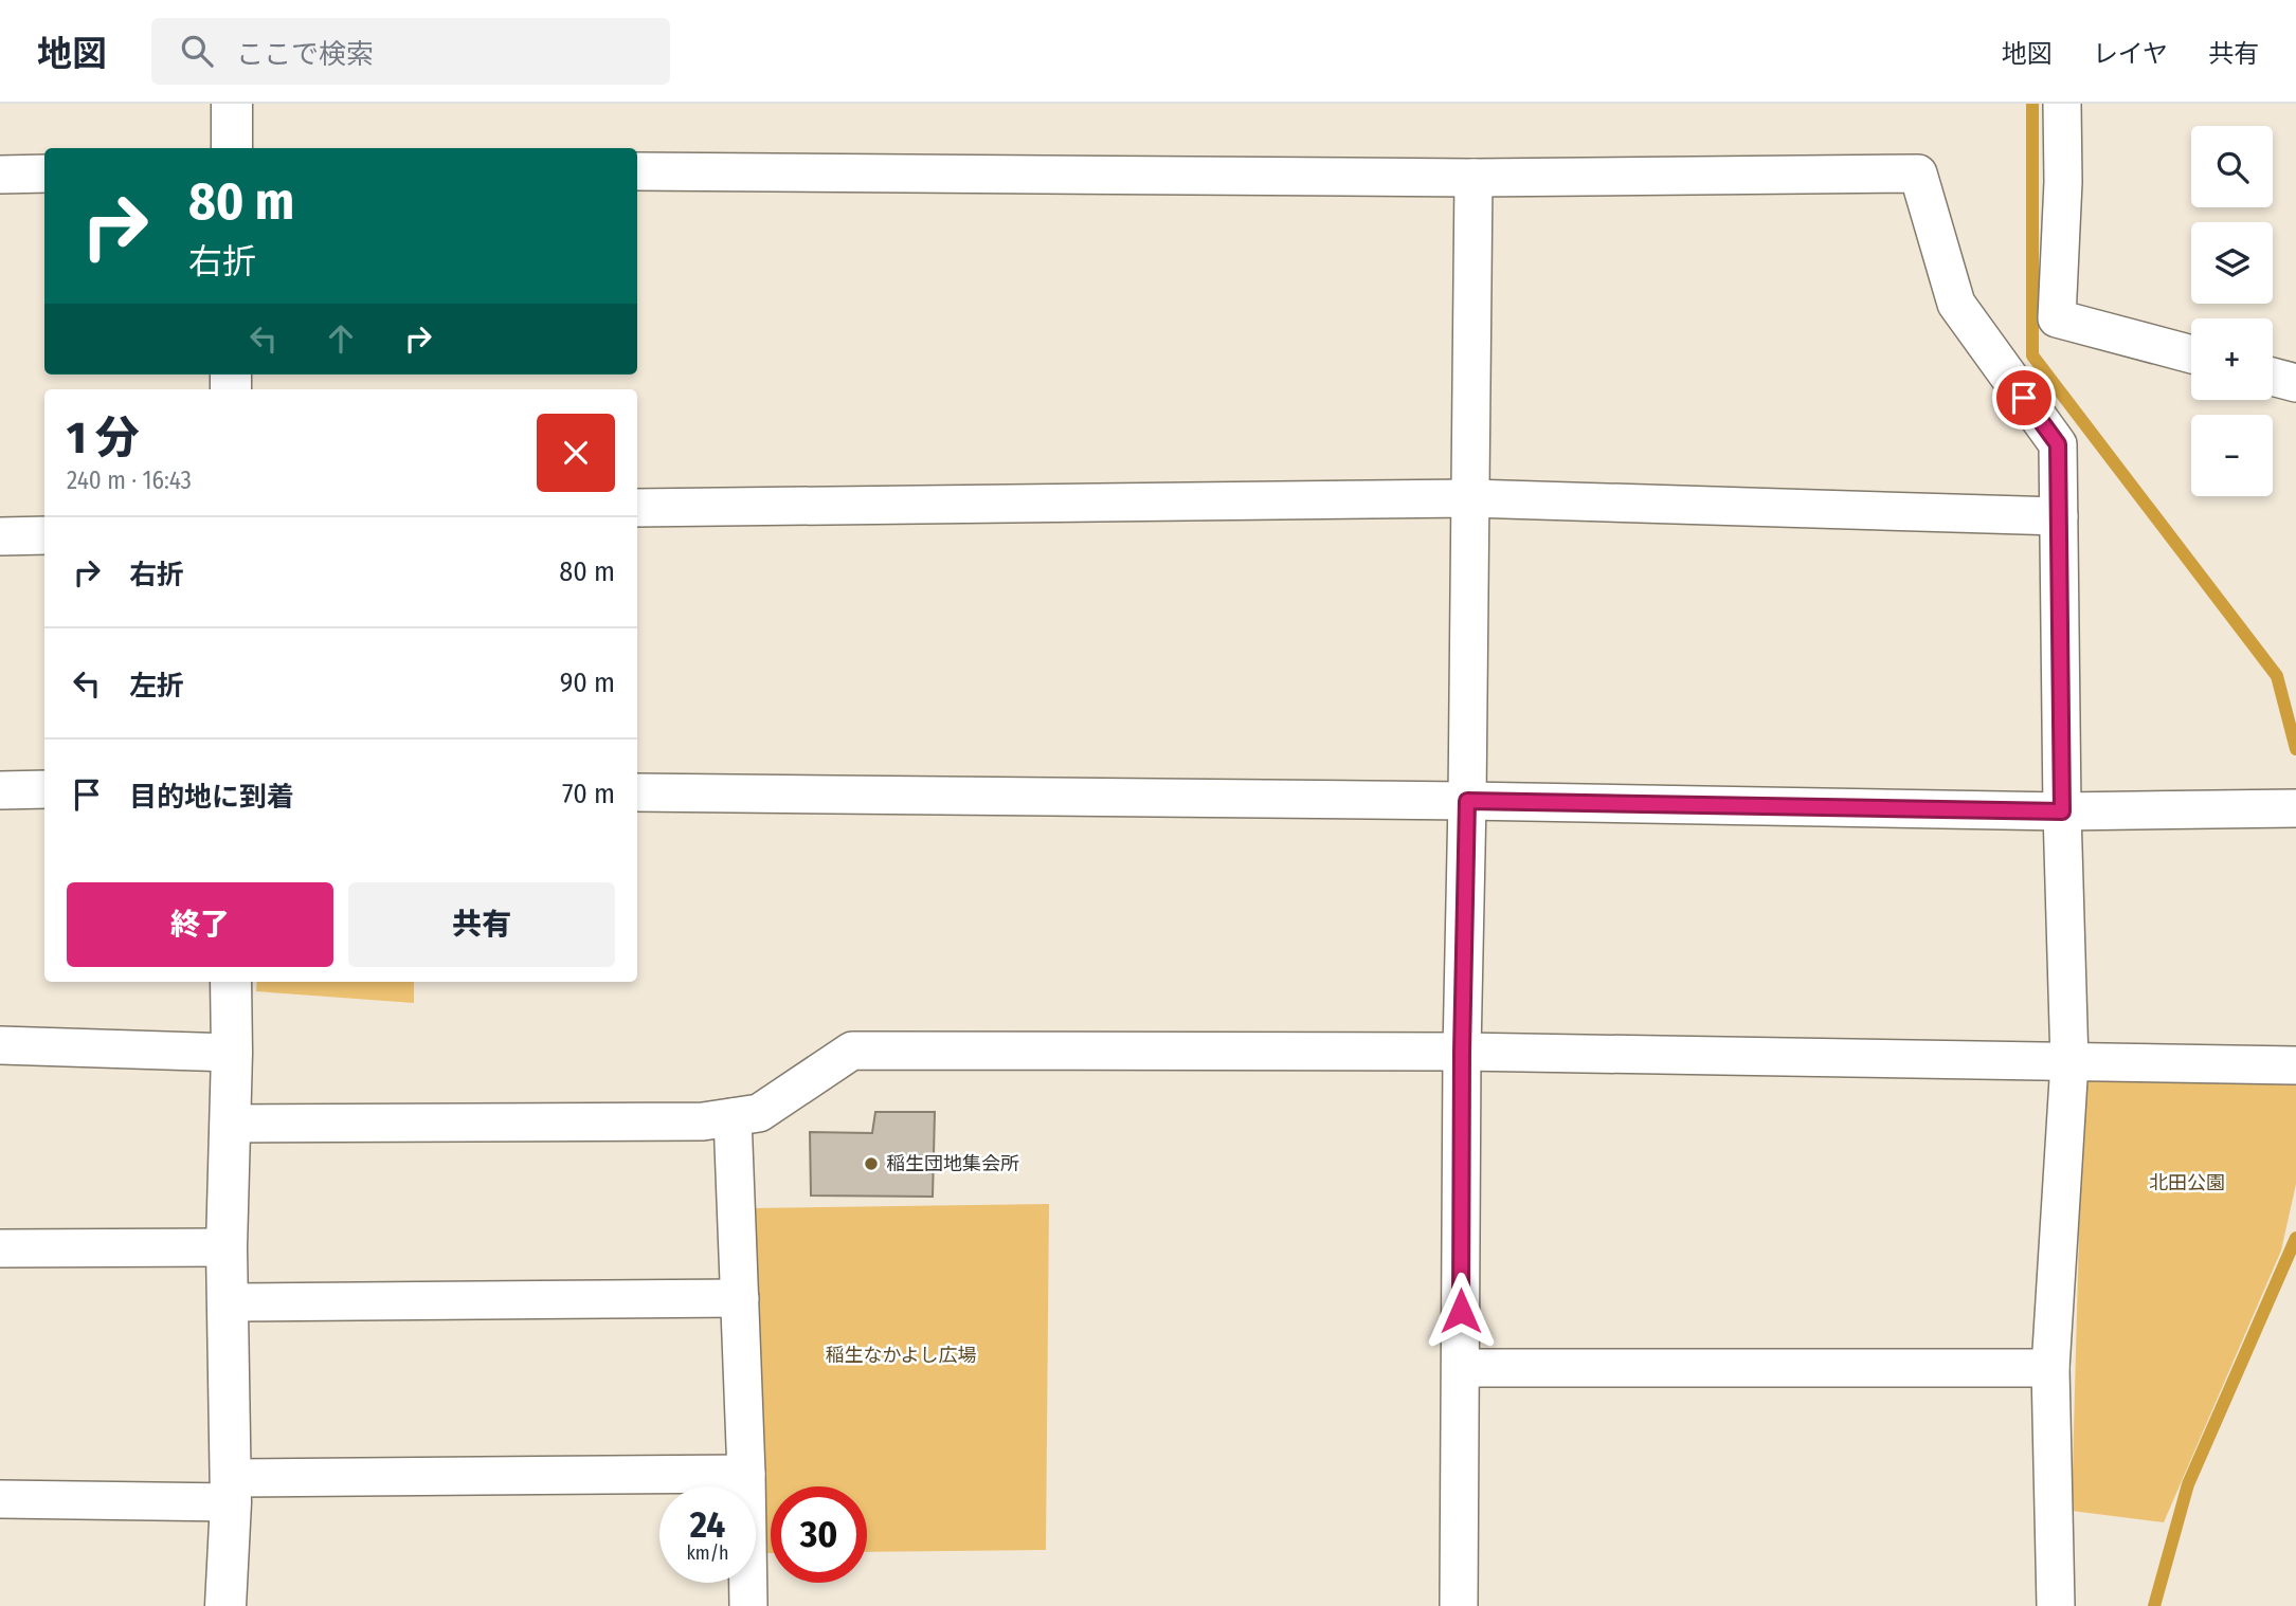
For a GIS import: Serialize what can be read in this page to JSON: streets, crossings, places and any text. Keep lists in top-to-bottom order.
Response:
{
  "parks": ["北田公園", "稲生なかよし広場"],
  "places": ["稲生団地集会所"],
  "page": {
    "header": "地図",
    "search": "ここで検索",
    "nav": ["地図", "レイヤ", "共有"],
    "map_buttons": ["+", "−"],
    "turn": ["80 m", "右折"],
    "heading": ["1 分", "240 m · 16:43"],
    "list": [
      {
        "name": "右折",
        "value": "80 m"
      },
      {
        "name": "左折",
        "value": "90 m"
      },
      {
        "name": "目的地に到着",
        "value": "70 m"
      }
    ],
    "buttons": ["終了", "共有"],
    "speed": "24 km/h",
    "limit": "30"
  }
}
